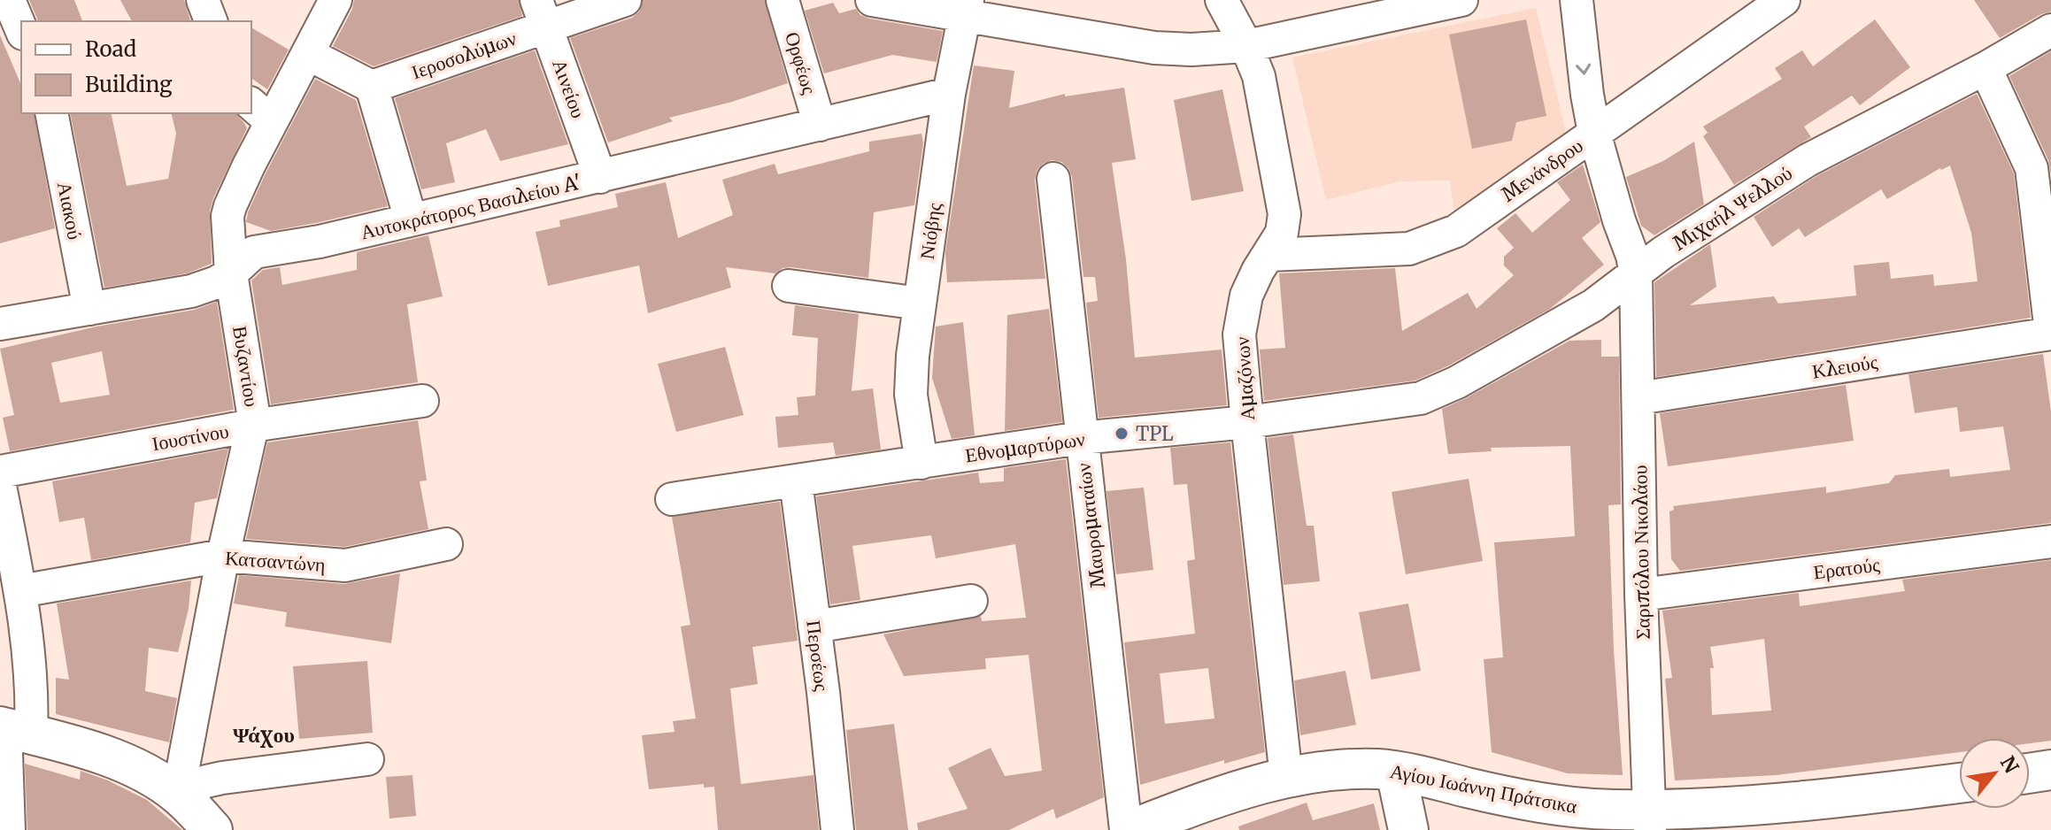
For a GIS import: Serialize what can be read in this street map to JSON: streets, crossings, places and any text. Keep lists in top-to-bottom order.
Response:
{
  "streets": {
    "main road": ["Αγίου Ιωάννη Πράτσικα"],
    "street": [
      "Ιεροσολύμων",
      "Ορφέως",
      "Αινείου",
      "Μενάνδρου",
      "Αυτοκράτορος Βασιλείου A'",
      "Μιχαήλ Ψελλού",
      "Αιακού",
      "Νιόβης",
      "Βυζαντίου",
      "Κλειούς",
      "Αμαζόνων",
      "Ιουστίνου",
      "Εθνομαρτύρων",
      "Μαυροματαίων",
      "Σαριπόλου Νικολάου",
      "Κατσαντώνη",
      "Ερατούς",
      "Περσέως"
    ]
  },
  "crossings": [
    ["Ιεροσολύμων", "Αινείου"],
    ["Ορφέως", "Αυτοκράτορος Βασιλείου A'"],
    ["Αινείου", "Αυτοκράτορος Βασιλείου A'"],
    ["Μενάνδρου", "Αμαζόνων"],
    ["Μενάνδρου", "Σαριπόλου Νικολάου"],
    ["Αυτοκράτορος Βασιλείου A'", "Αιακού"],
    ["Αυτοκράτορος Βασιλείου A'", "Νιόβης"],
    ["Αυτοκράτορος Βασιλείου A'", "Βυζαντίου"],
    ["Μιχαήλ Ψελλού", "Εθνομαρτύρων"],
    ["Μιχαήλ Ψελλού", "Σαριπόλου Νικολάου"],
    ["Νιόβης", "Εθνομαρτύρων"],
    ["Βυζαντίου", "Ιουστίνου"],
    ["Βυζαντίου", "Κατσαντώνη"],
    ["Κλειούς", "Σαριπόλου Νικολάου"],
    ["Αμαζόνων", "Εθνομαρτύρων"],
    ["Αμαζόνων", "Αγίου Ιωάννη Πράτσικα"],
    ["Εθνομαρτύρων", "Μαυροματαίων"],
    ["Εθνομαρτύρων", "Περσέως"],
    ["Μαυροματαίων", "Αγίου Ιωάννη Πράτσικα"],
    ["Σαριπόλου Νικολάου", "Ερατούς"],
    ["Σαριπόλου Νικολάου", "Αγίου Ιωάννη Πράτσικα"]
  ],
  "districts": ["Ψάχου"],
  "places": ["TPL"],
  "legend": ["Road", "Building"],
  "north": "top right"
}
